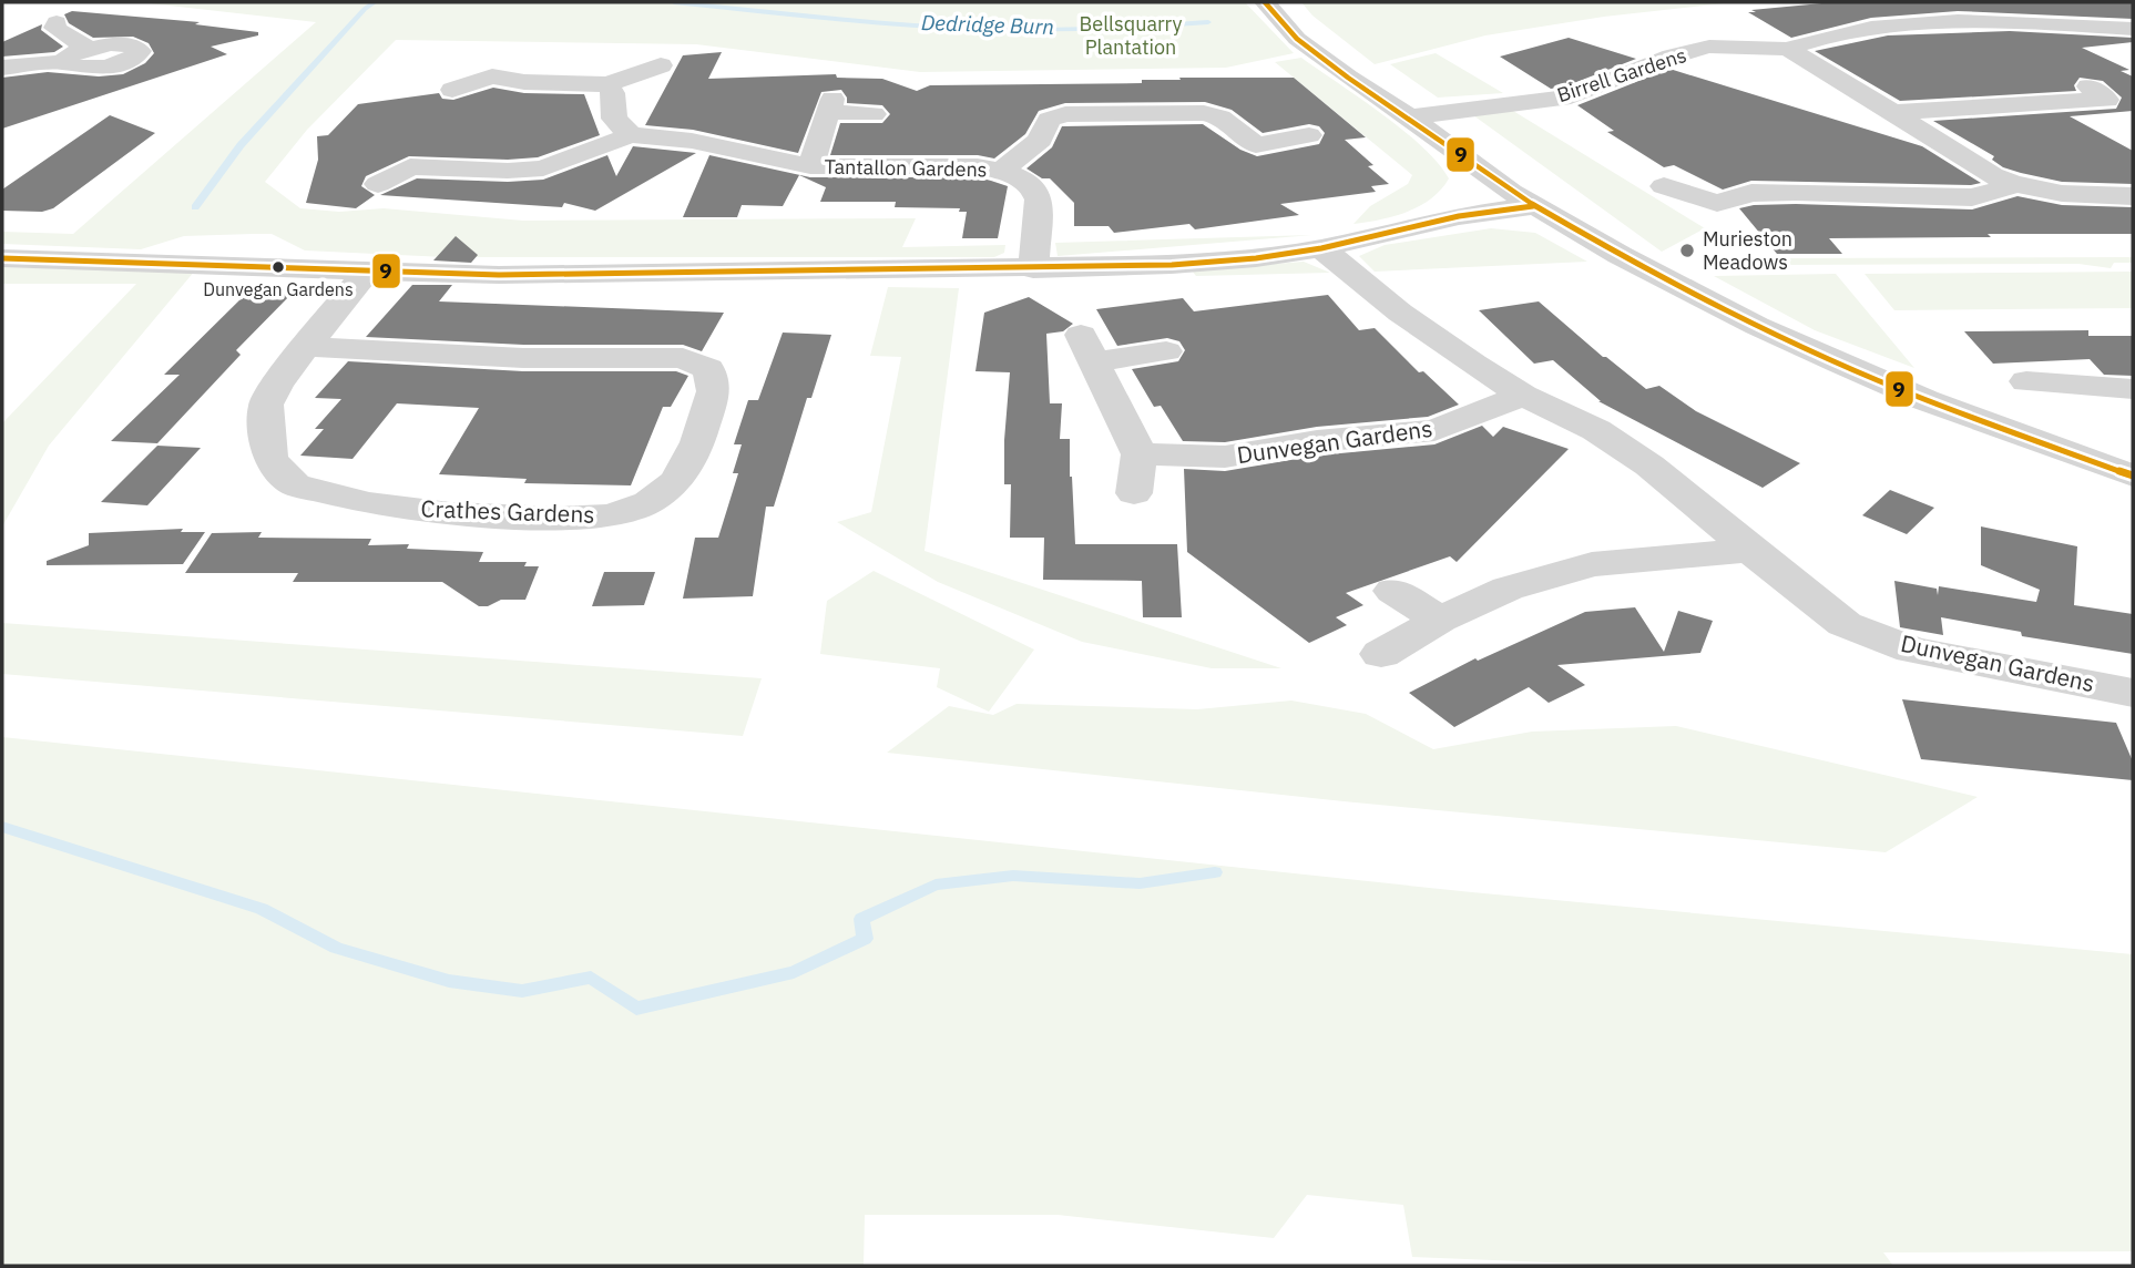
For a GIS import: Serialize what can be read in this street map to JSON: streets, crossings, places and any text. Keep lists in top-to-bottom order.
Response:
{
  "streets": {
    "street": [
      "Birrell Gardens",
      "Tantallon Gardens",
      "Dunvegan Gardens",
      "Crathes Gardens"
    ]
  },
  "water": ["Dedridge Burn"],
  "parks": ["Bellsquarry Plantation"],
  "places": ["Murieston Meadows", "Dunvegan Gardens"],
  "lines": ["transit line 9"]
}
